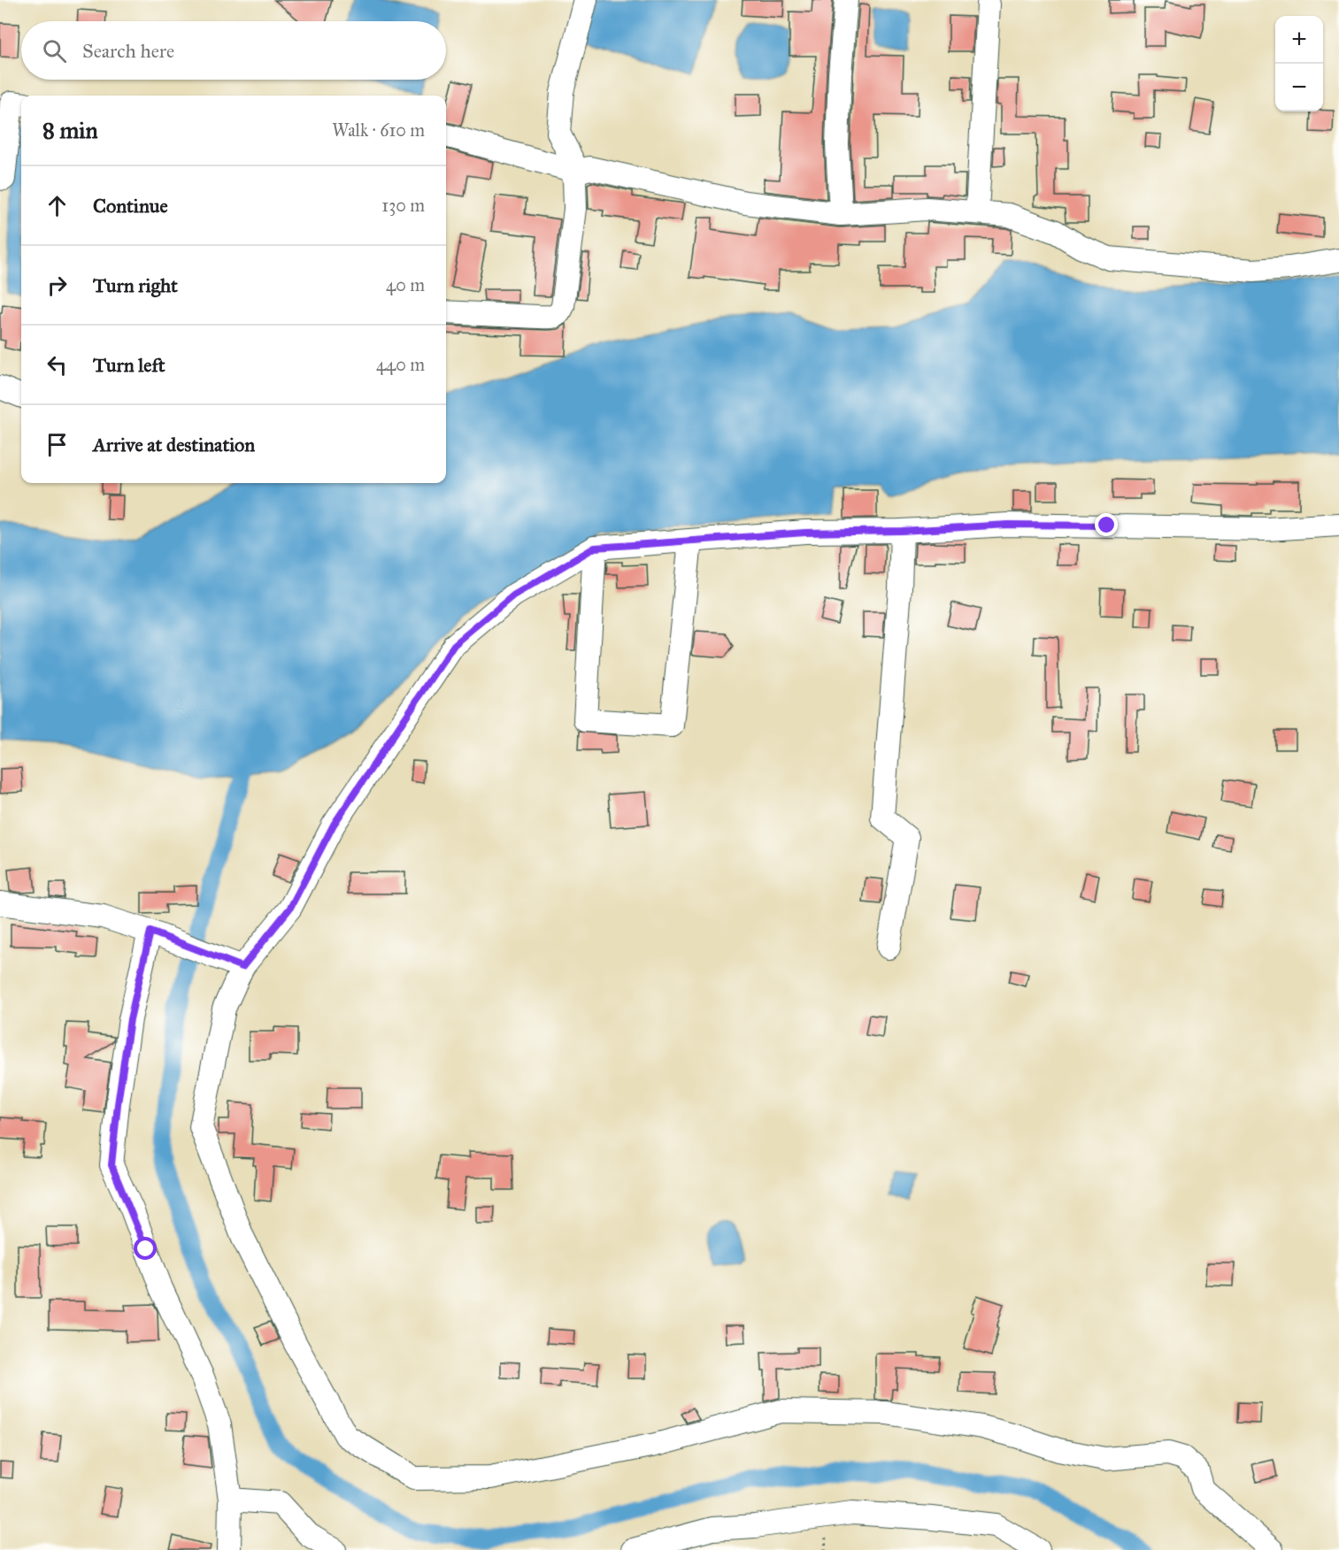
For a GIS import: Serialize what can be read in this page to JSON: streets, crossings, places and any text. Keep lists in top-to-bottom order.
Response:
{
  "page": {
    "map_buttons": ["+", "−"],
    "search": "Search here",
    "heading": ["8 min", "Walk · 610 m"],
    "list": [
      ["Continue", "130 m"],
      ["Turn right", "40 m"],
      ["Turn left", "440 m"],
      "Arrive at destination"
    ]
  }
}
